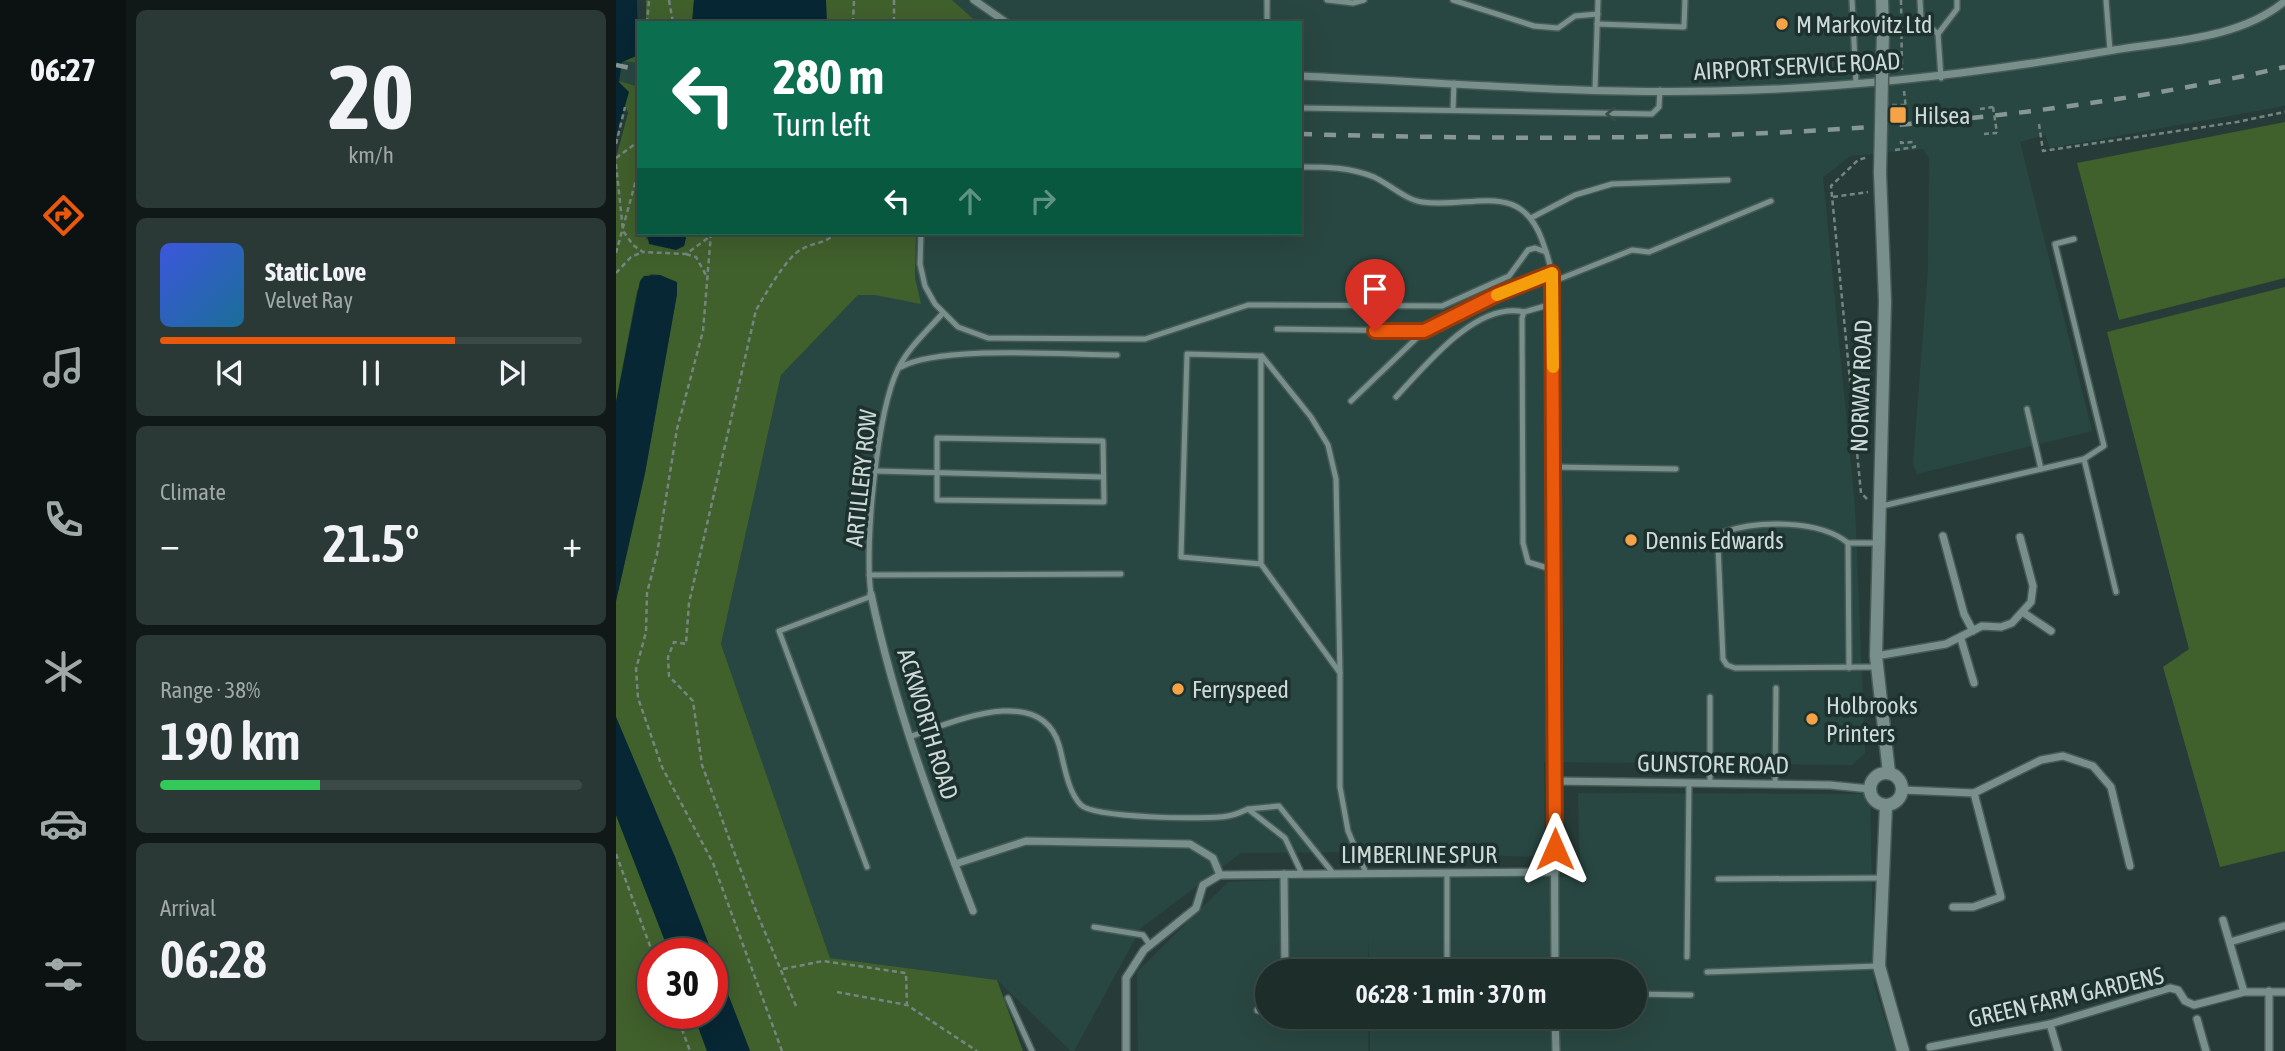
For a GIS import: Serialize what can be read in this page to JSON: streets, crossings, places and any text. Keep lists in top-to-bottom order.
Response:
{
  "streets": {
    "street": [
      "AIRPORT SERVICE ROAD",
      "NORWAY ROAD",
      "ACKWORTH ROAD",
      "GUNSTORE ROAD",
      "LIMBERLINE SPUR",
      "GREEN FARM GARDENS"
    ],
    "lane": ["ARTILLERY ROW"]
  },
  "crossings": [
    ["NORWAY ROAD", "GUNSTORE ROAD"],
    ["ARTILLERY ROW", "ACKWORTH ROAD"]
  ],
  "places": {
    "other": [
      "M Markovitz Ltd",
      "Dennis Edwards",
      "Ferryspeed",
      "Holbrooks Printers"
    ],
    "transit": ["Hilsea"]
  },
  "page": {
    "tabs": "06:27",
    "tile": [
      ["20", "km/h"],
      "Climate",
      ["Range · 38%", "190 km"],
      ["Arrival", "06:28"]
    ],
    "turn": ["280 m", "Turn left"],
    "song": ["Static Love", "Velvet Ray"],
    "heat": ["−", "21.5°", "+"],
    "limit": "30",
    "trip": "06:28 · 1 min · 370 m"
  }
}
